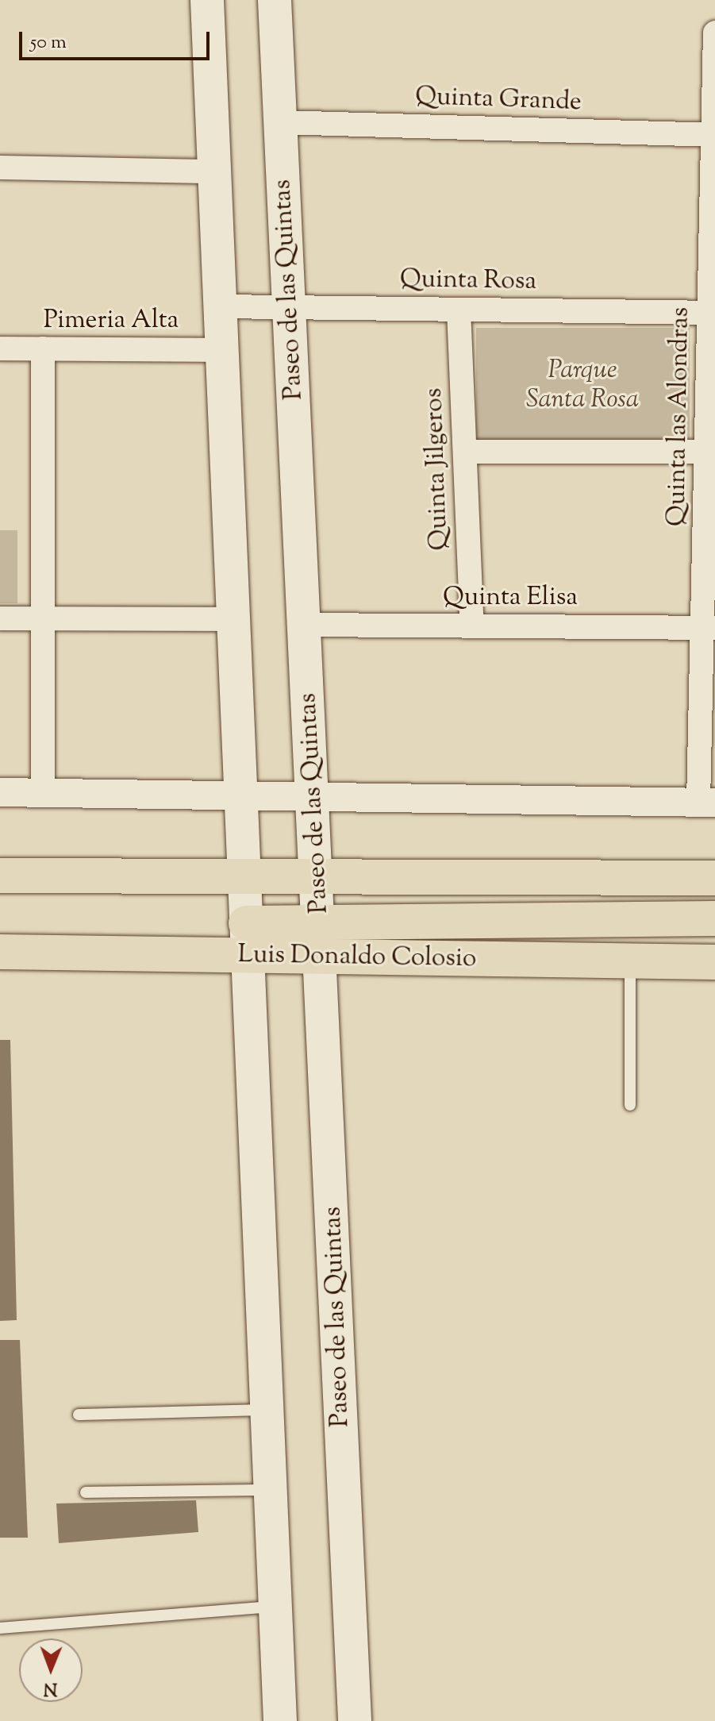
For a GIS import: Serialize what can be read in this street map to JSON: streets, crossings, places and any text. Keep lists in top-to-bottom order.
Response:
{
  "streets": {
    "main road": ["Paseo de las Quintas", "Luis Donaldo Colosio"],
    "street": [
      "Quinta Grande",
      "Quinta Rosa",
      "Pimeria Alta",
      "Quinta las Alondras",
      "Quinta Jilgeros",
      "Quinta Elisa"
    ]
  },
  "crossings": [
    ["Quinta Grande", "Paseo de las Quintas"],
    ["Quinta Grande", "Quinta las Alondras"],
    ["Quinta Rosa", "Paseo de las Quintas"],
    ["Quinta Rosa", "Quinta las Alondras"],
    ["Quinta Rosa", "Quinta Jilgeros"],
    ["Paseo de las Quintas", "Quinta Elisa"],
    ["Paseo de las Quintas", "Luis Donaldo Colosio"],
    ["Quinta las Alondras", "Quinta Elisa"],
    ["Quinta Jilgeros", "Quinta Elisa"]
  ],
  "parks": ["Parque Santa Rosa"],
  "scale_bar": "50 m",
  "north": "bottom"
}
